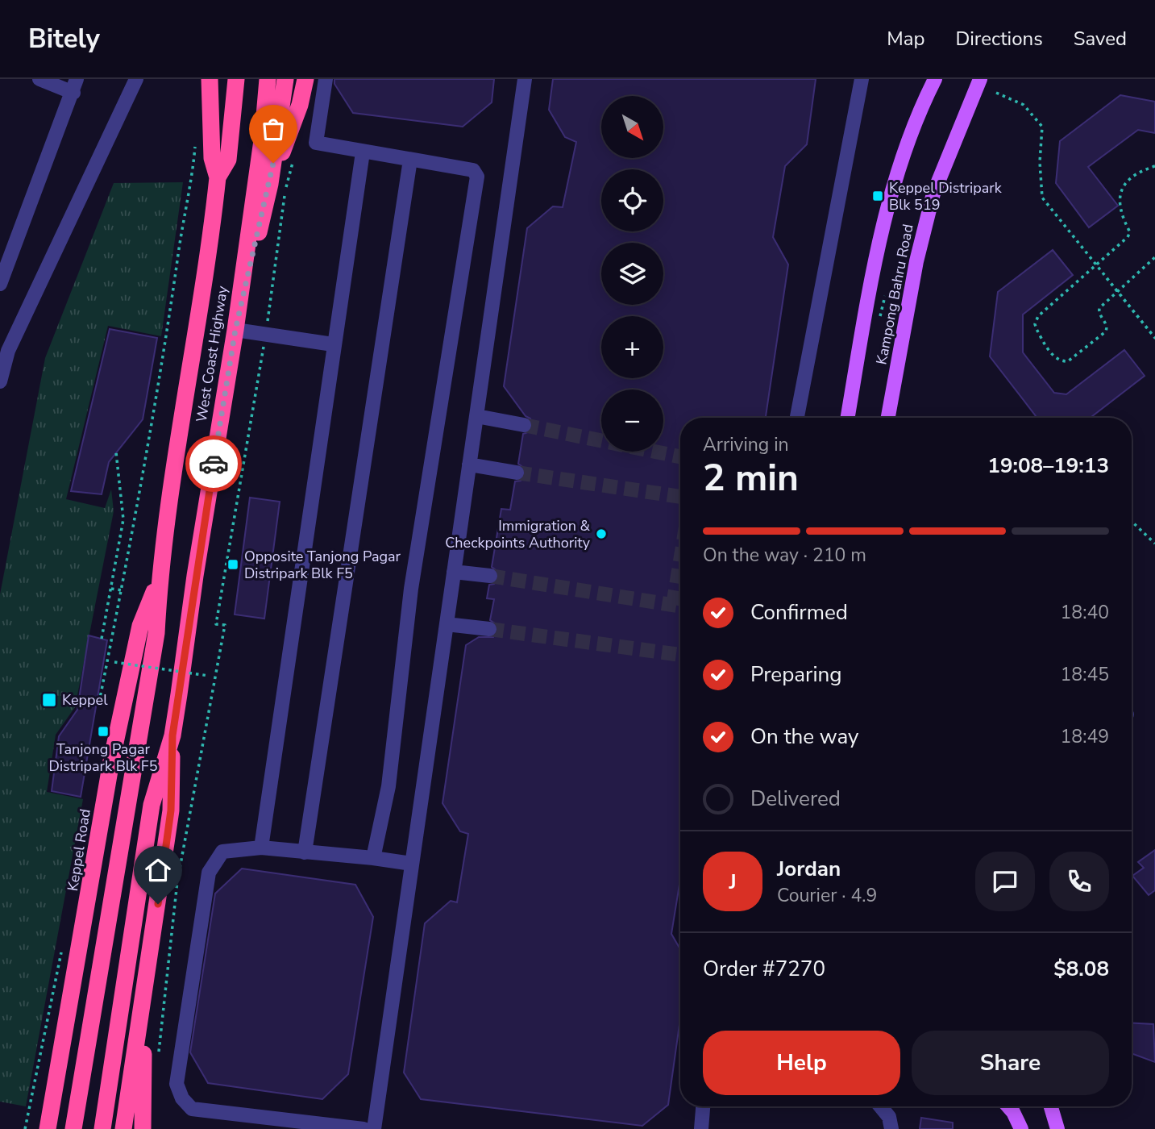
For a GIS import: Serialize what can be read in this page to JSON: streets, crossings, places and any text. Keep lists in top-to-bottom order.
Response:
{
  "streets": {
    "highway": ["West Coast Highway", "Keppel Road"],
    "main road": ["Kampong Bahru Road"]
  },
  "crossings": [
    ["West Coast Highway", "Keppel Road"]
  ],
  "places": {
    "transit": [
      "Keppel Distripark Blk 519",
      "Opposite Tanjong Pagar Distripark Blk F5",
      "Keppel",
      "Tanjong Pagar Distripark Blk F5"
    ],
    "other": ["Immigration & Checkpoints Authority"]
  },
  "north": "bottom right",
  "page": {
    "header": "Bitely",
    "nav": ["Map", "Directions", "Saved"],
    "map_buttons": ["+", "−"],
    "heading": ["2 min", "Arriving in", "19:08–19:13"],
    "panel": [
      "Jordan",
      "Courier · 4.9",
      "Order #7270",
      "$8.08"
    ],
    "bar": "On the way · 210 m",
    "list": [
      ["Confirmed", "18:40"],
      ["Preparing", "18:45"],
      ["On the way", "18:49"],
      "Delivered"
    ],
    "round": "J",
    "buttons": ["Help", "Share"]
  }
}
